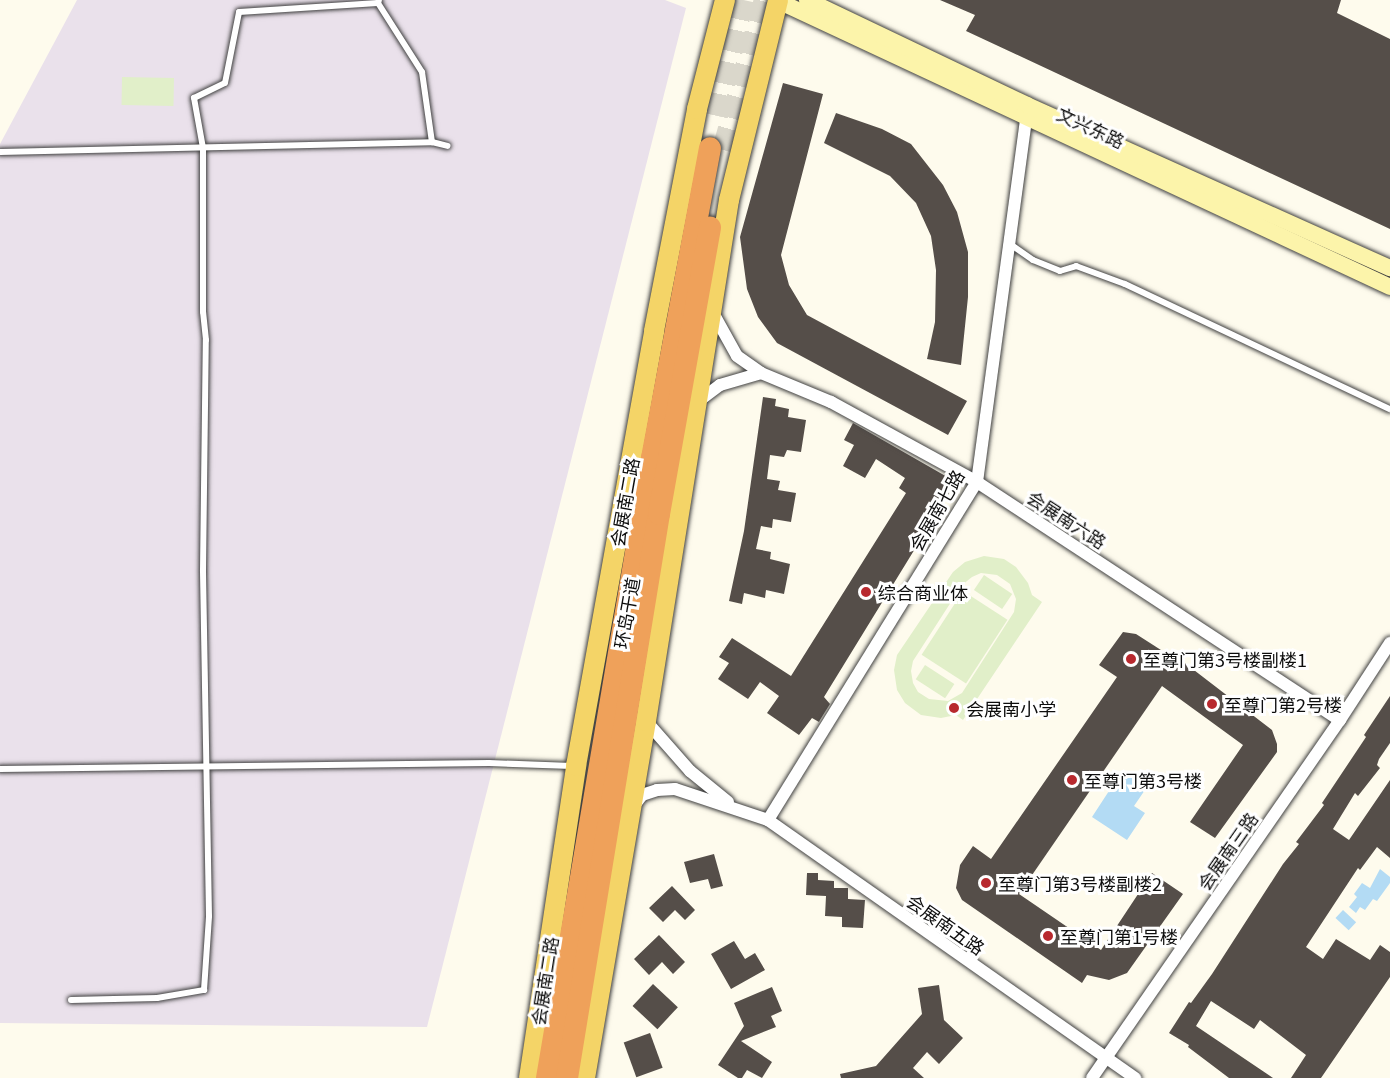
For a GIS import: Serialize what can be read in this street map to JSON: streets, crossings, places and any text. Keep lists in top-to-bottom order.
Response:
{
  "streets": {
    "highway": ["环岛干道"],
    "main road": ["文兴东路", "会展南二路"],
    "street": [
      "会展南七路",
      "会展南六路",
      "会展南三路",
      "会展南五路"
    ]
  },
  "crossings": [
    ["文兴东路", "会展南七路"],
    ["会展南七路", "会展南六路"],
    ["会展南七路", "会展南五路"],
    ["会展南六路", "会展南三路"],
    ["会展南三路", "会展南五路"]
  ],
  "places": [
    "综合商业体",
    "至尊门第3号楼副楼1",
    "至尊门第2号楼",
    "会展南小学",
    "至尊门第3号楼",
    "至尊门第3号楼副楼2",
    "至尊门第1号楼"
  ]
}
